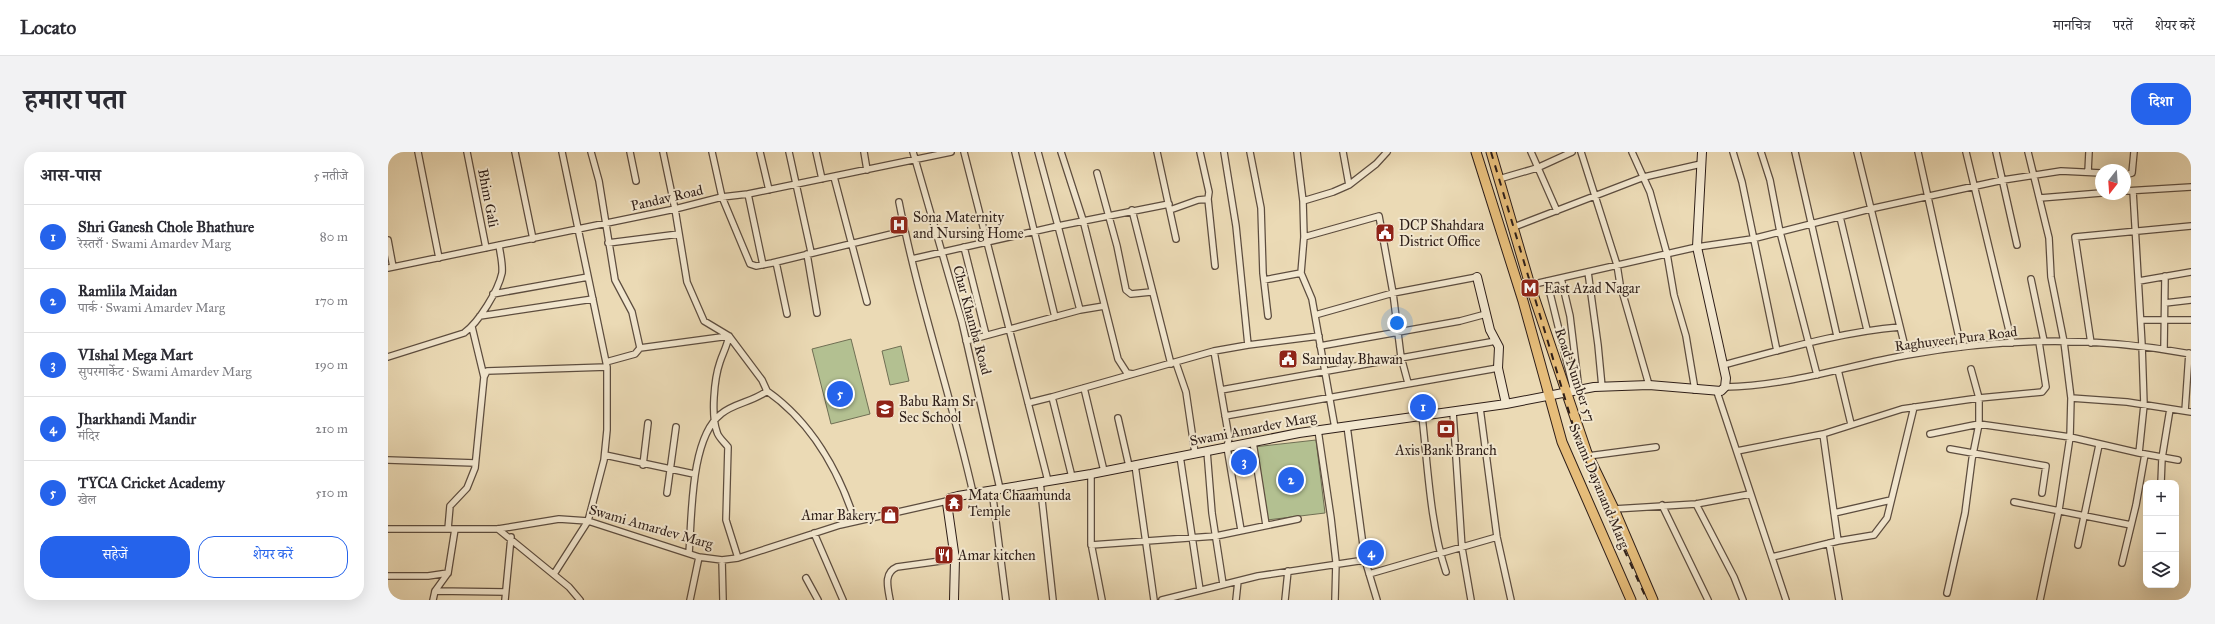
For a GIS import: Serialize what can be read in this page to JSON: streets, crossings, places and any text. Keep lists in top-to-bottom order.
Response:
{
  "streets": {
    "main road": ["Road Number 57", "Swami Dayanand Marg"],
    "street": [
      "Bhim Gali",
      "Pandav Road",
      "Char Khamba Road",
      "Raghuveer Pura Road",
      "Swami Amardev Marg"
    ]
  },
  "crossings": [
    ["Bhim Gali", "Pandav Road"],
    ["Pandav Road", "Char Khamba Road"],
    ["Char Khamba Road", "Swami Amardev Marg"],
    ["Road Number 57", "Swami Amardev Marg"],
    ["Swami Amardev Marg", "Swami Dayanand Marg"]
  ],
  "places": {
    "hospital": ["Sona Maternity and Nursing Home"],
    "public building": ["DCP Shahdara District Office", "Samuday Bhawan"],
    "metro station": ["East Azad Nagar"],
    "school or university": ["Babu Ram Sr Sec School"],
    "bank": ["Axis Bank Branch"],
    "temple": ["Mata Chaamunda Temple"],
    "shop": ["Amar Bakery"],
    "restaurant": ["Amar kitchen"]
  },
  "north": "bottom",
  "page": {
    "header": "Locato",
    "nav": ["मानचित्र", "परतें", "शेयर करें"],
    "title": "हमारा पता",
    "buttons": [
      "दिशा",
      ["सहेजें", "शेयर करें"]
    ],
    "heading": ["आस-पास", "5 नतीजे"],
    "list": [
      {
        "mark": "1",
        "name": "Shri Ganesh Chole Bhathure",
        "note": "रेस्तराँ · Swami Amardev Marg",
        "value": "80 m"
      },
      {
        "mark": "2",
        "name": "Ramlila Maidan",
        "note": "पार्क · Swami Amardev Marg",
        "value": "170 m"
      },
      {
        "mark": "3",
        "name": "VIshal Mega Mart",
        "note": "सुपरमार्केट · Swami Amardev Marg",
        "value": "190 m"
      },
      {
        "mark": "4",
        "name": "Jharkhandi Mandir",
        "note": "मंदिर",
        "value": "210 m"
      },
      {
        "mark": "5",
        "name": "TYCA Cricket Academy",
        "note": "खेल",
        "value": "510 m"
      }
    ],
    "pins": [
      "5",
      "1",
      "3",
      "2",
      "4"
    ],
    "map_buttons": ["+", "−"]
  }
}
